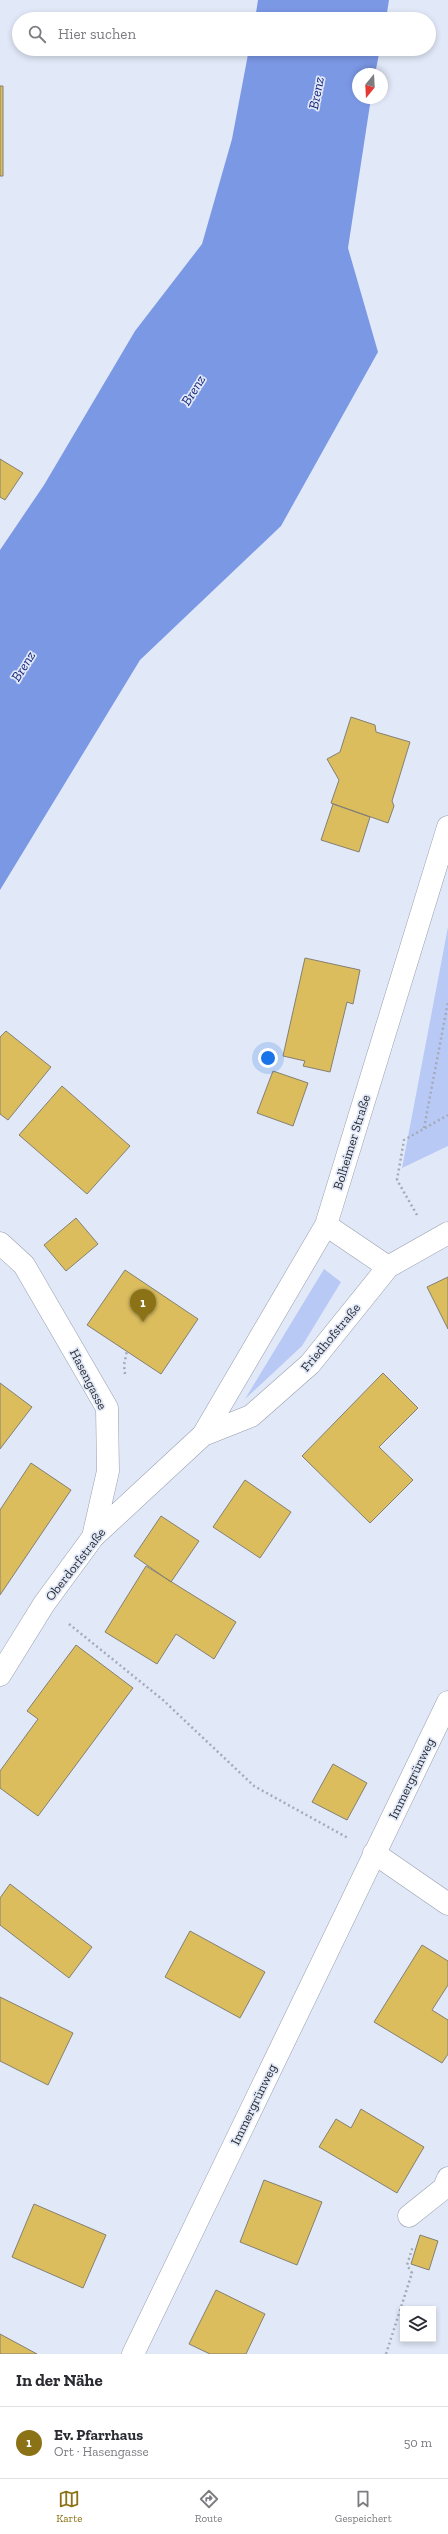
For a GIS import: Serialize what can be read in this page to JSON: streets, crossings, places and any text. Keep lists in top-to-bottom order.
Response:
{
  "streets": {
    "street": [
      "Bolheimer Straße",
      "Friedhofstraße",
      "Hasengasse",
      "Oberdorfstraße",
      "Immergrünweg"
    ]
  },
  "crossings": [
    ["Bolheimer Straße", "Friedhofstraße"],
    ["Bolheimer Straße", "Oberdorfstraße"],
    ["Friedhofstraße", "Oberdorfstraße"],
    ["Hasengasse", "Oberdorfstraße"]
  ],
  "water": ["Brenz"],
  "north": "bottom",
  "page": {
    "search": "Hier suchen",
    "pins": "1",
    "heading": "In der Nähe",
    "list": [
      {
        "mark": "1",
        "name": "Ev. Pfarrhaus",
        "note": "Ort · Hasengasse",
        "value": "50 m"
      }
    ],
    "nav": ["Karte", "Route", "Gespeichert"]
  }
}
